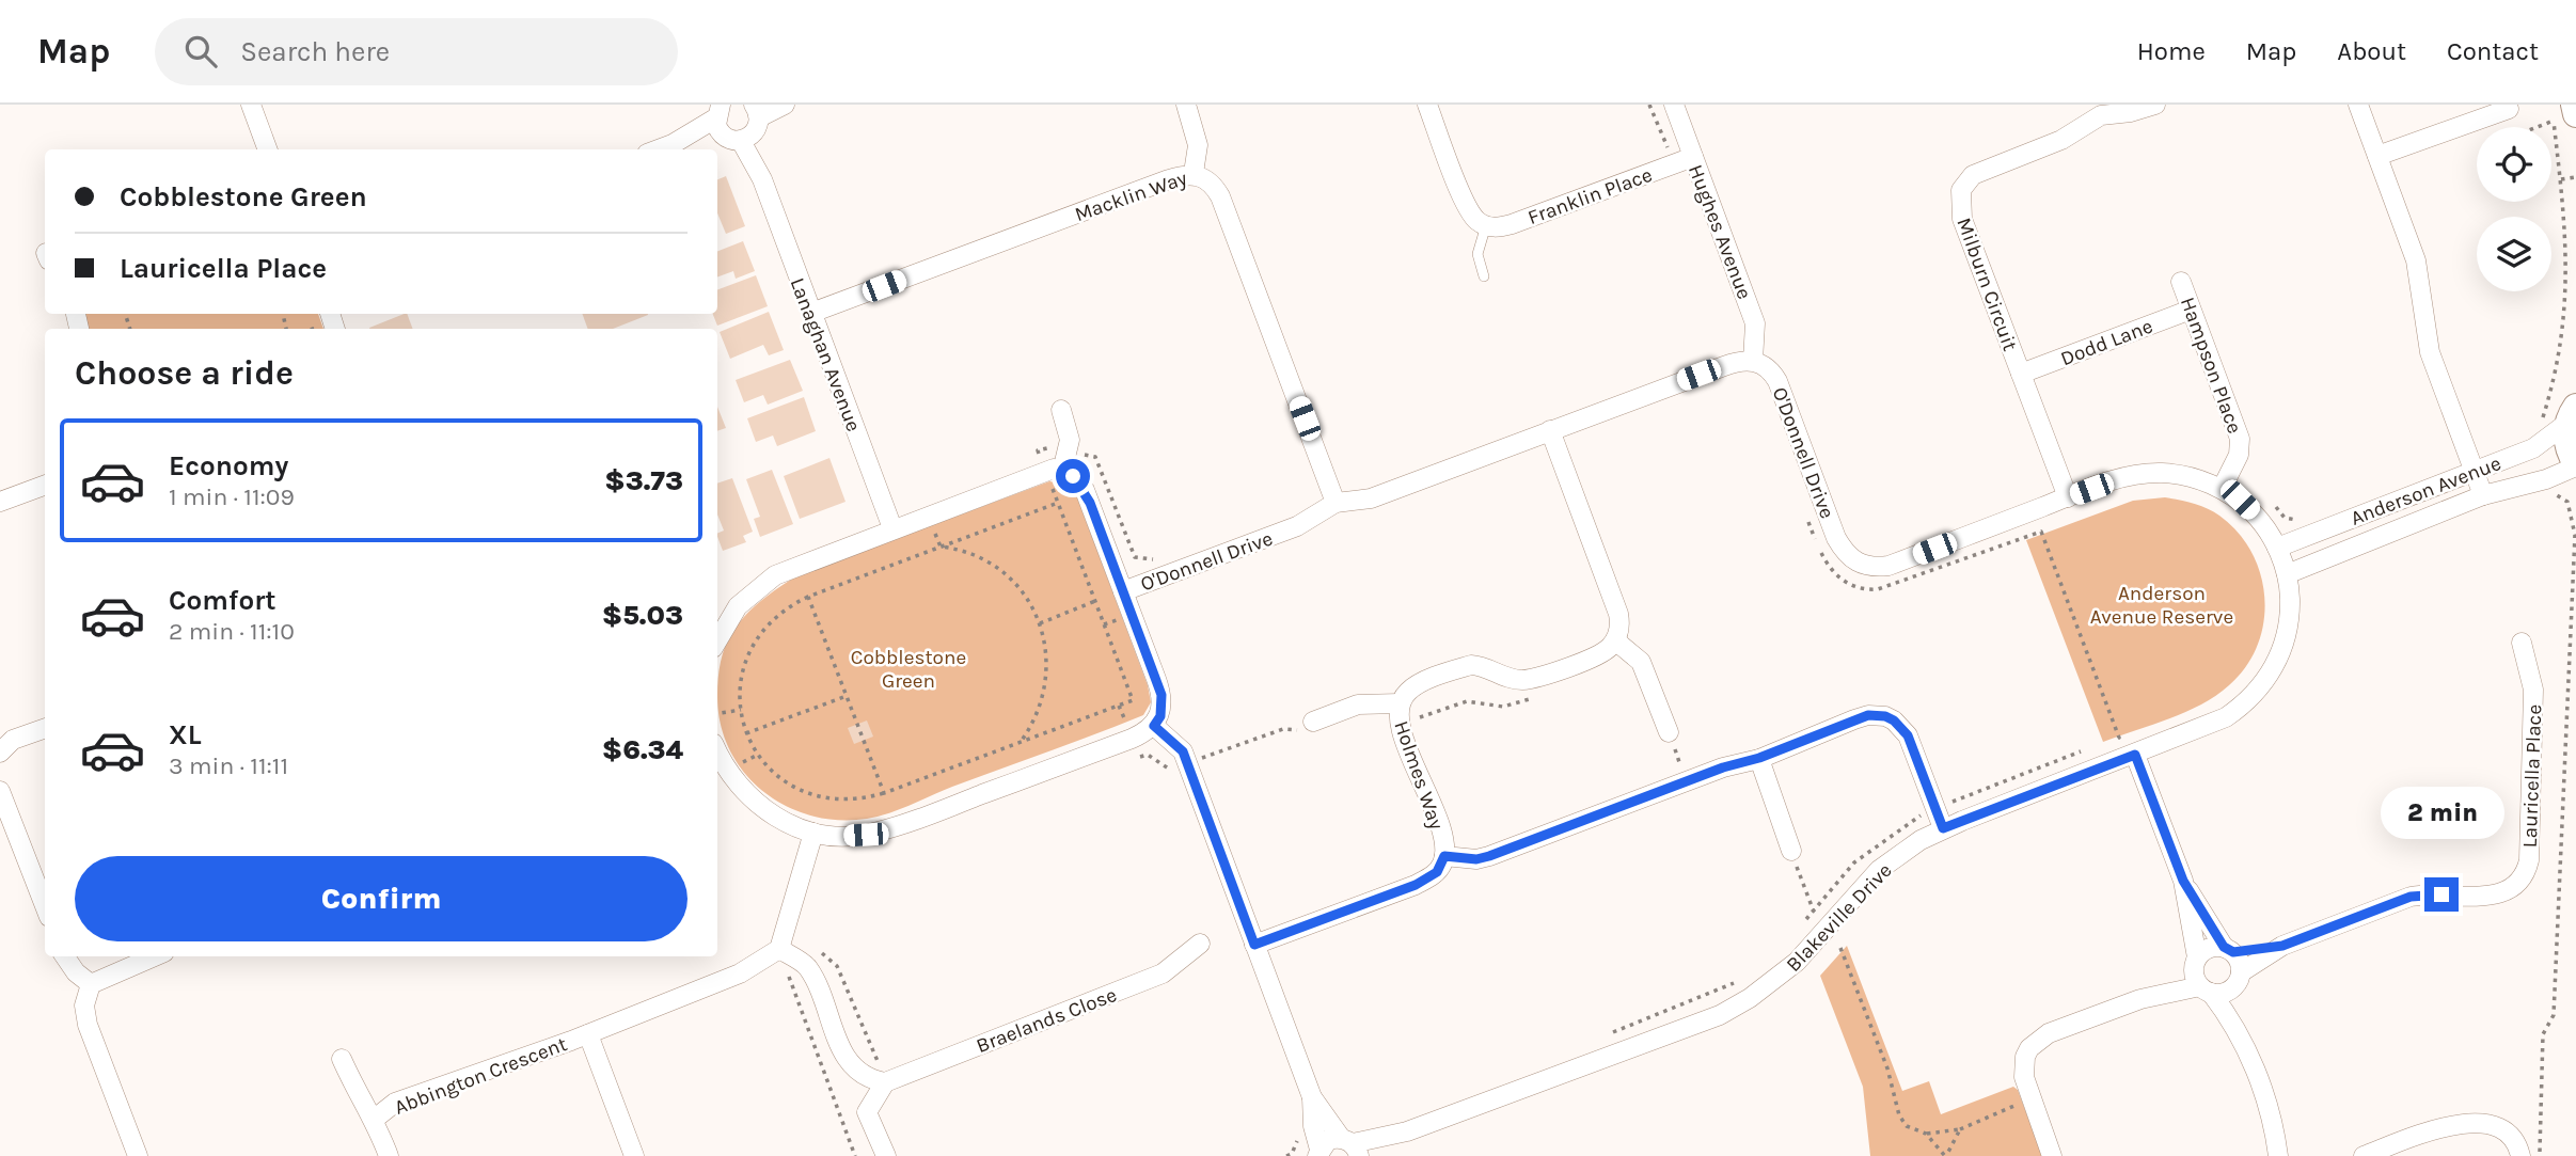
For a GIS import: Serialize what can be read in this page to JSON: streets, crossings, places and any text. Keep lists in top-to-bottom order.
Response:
{
  "streets": {
    "street": [
      "Macklin Way",
      "Franklin Place",
      "Hughes Avenue",
      "Milburn Circuit",
      "Dodd Lane",
      "Lanaghan Avenue",
      "Hampson Place",
      "O'Donnell Drive",
      "Anderson Avenue",
      "Holmes Way",
      "Lauricella Place",
      "Blakeville Drive",
      "Braelands Close",
      "Abbington Crescent"
    ]
  },
  "crossings": [
    ["Macklin Way", "Lanaghan Avenue"],
    ["Macklin Way", "O'Donnell Drive"],
    ["Franklin Place", "Hughes Avenue"],
    ["Hughes Avenue", "O'Donnell Drive"],
    ["Milburn Circuit", "Dodd Lane"],
    ["Milburn Circuit", "O'Donnell Drive"],
    ["Dodd Lane", "Hampson Place"],
    ["Hampson Place", "O'Donnell Drive"],
    ["O'Donnell Drive", "Anderson Avenue"],
    ["O'Donnell Drive", "Blakeville Drive"],
    ["Anderson Avenue", "Blakeville Drive"]
  ],
  "parks": ["Anderson Avenue Reserve", "Cobblestone Green"],
  "page": {
    "header": "Map",
    "search": "Search here",
    "nav": [
      "Home",
      "Map",
      "About",
      "Contact"
    ],
    "banner": ["Cobblestone Green", "Lauricella Place"],
    "heading": "Choose a ride",
    "list": [
      {
        "name": "Economy",
        "note": "1 min · 11:09",
        "value": "$3.73"
      },
      {
        "name": "Comfort",
        "note": "2 min · 11:10",
        "value": "$5.03"
      },
      {
        "name": "XL",
        "note": "3 min · 11:11",
        "value": "$6.34"
      }
    ],
    "bubble": "2 min",
    "buttons": "Confirm"
  }
}
